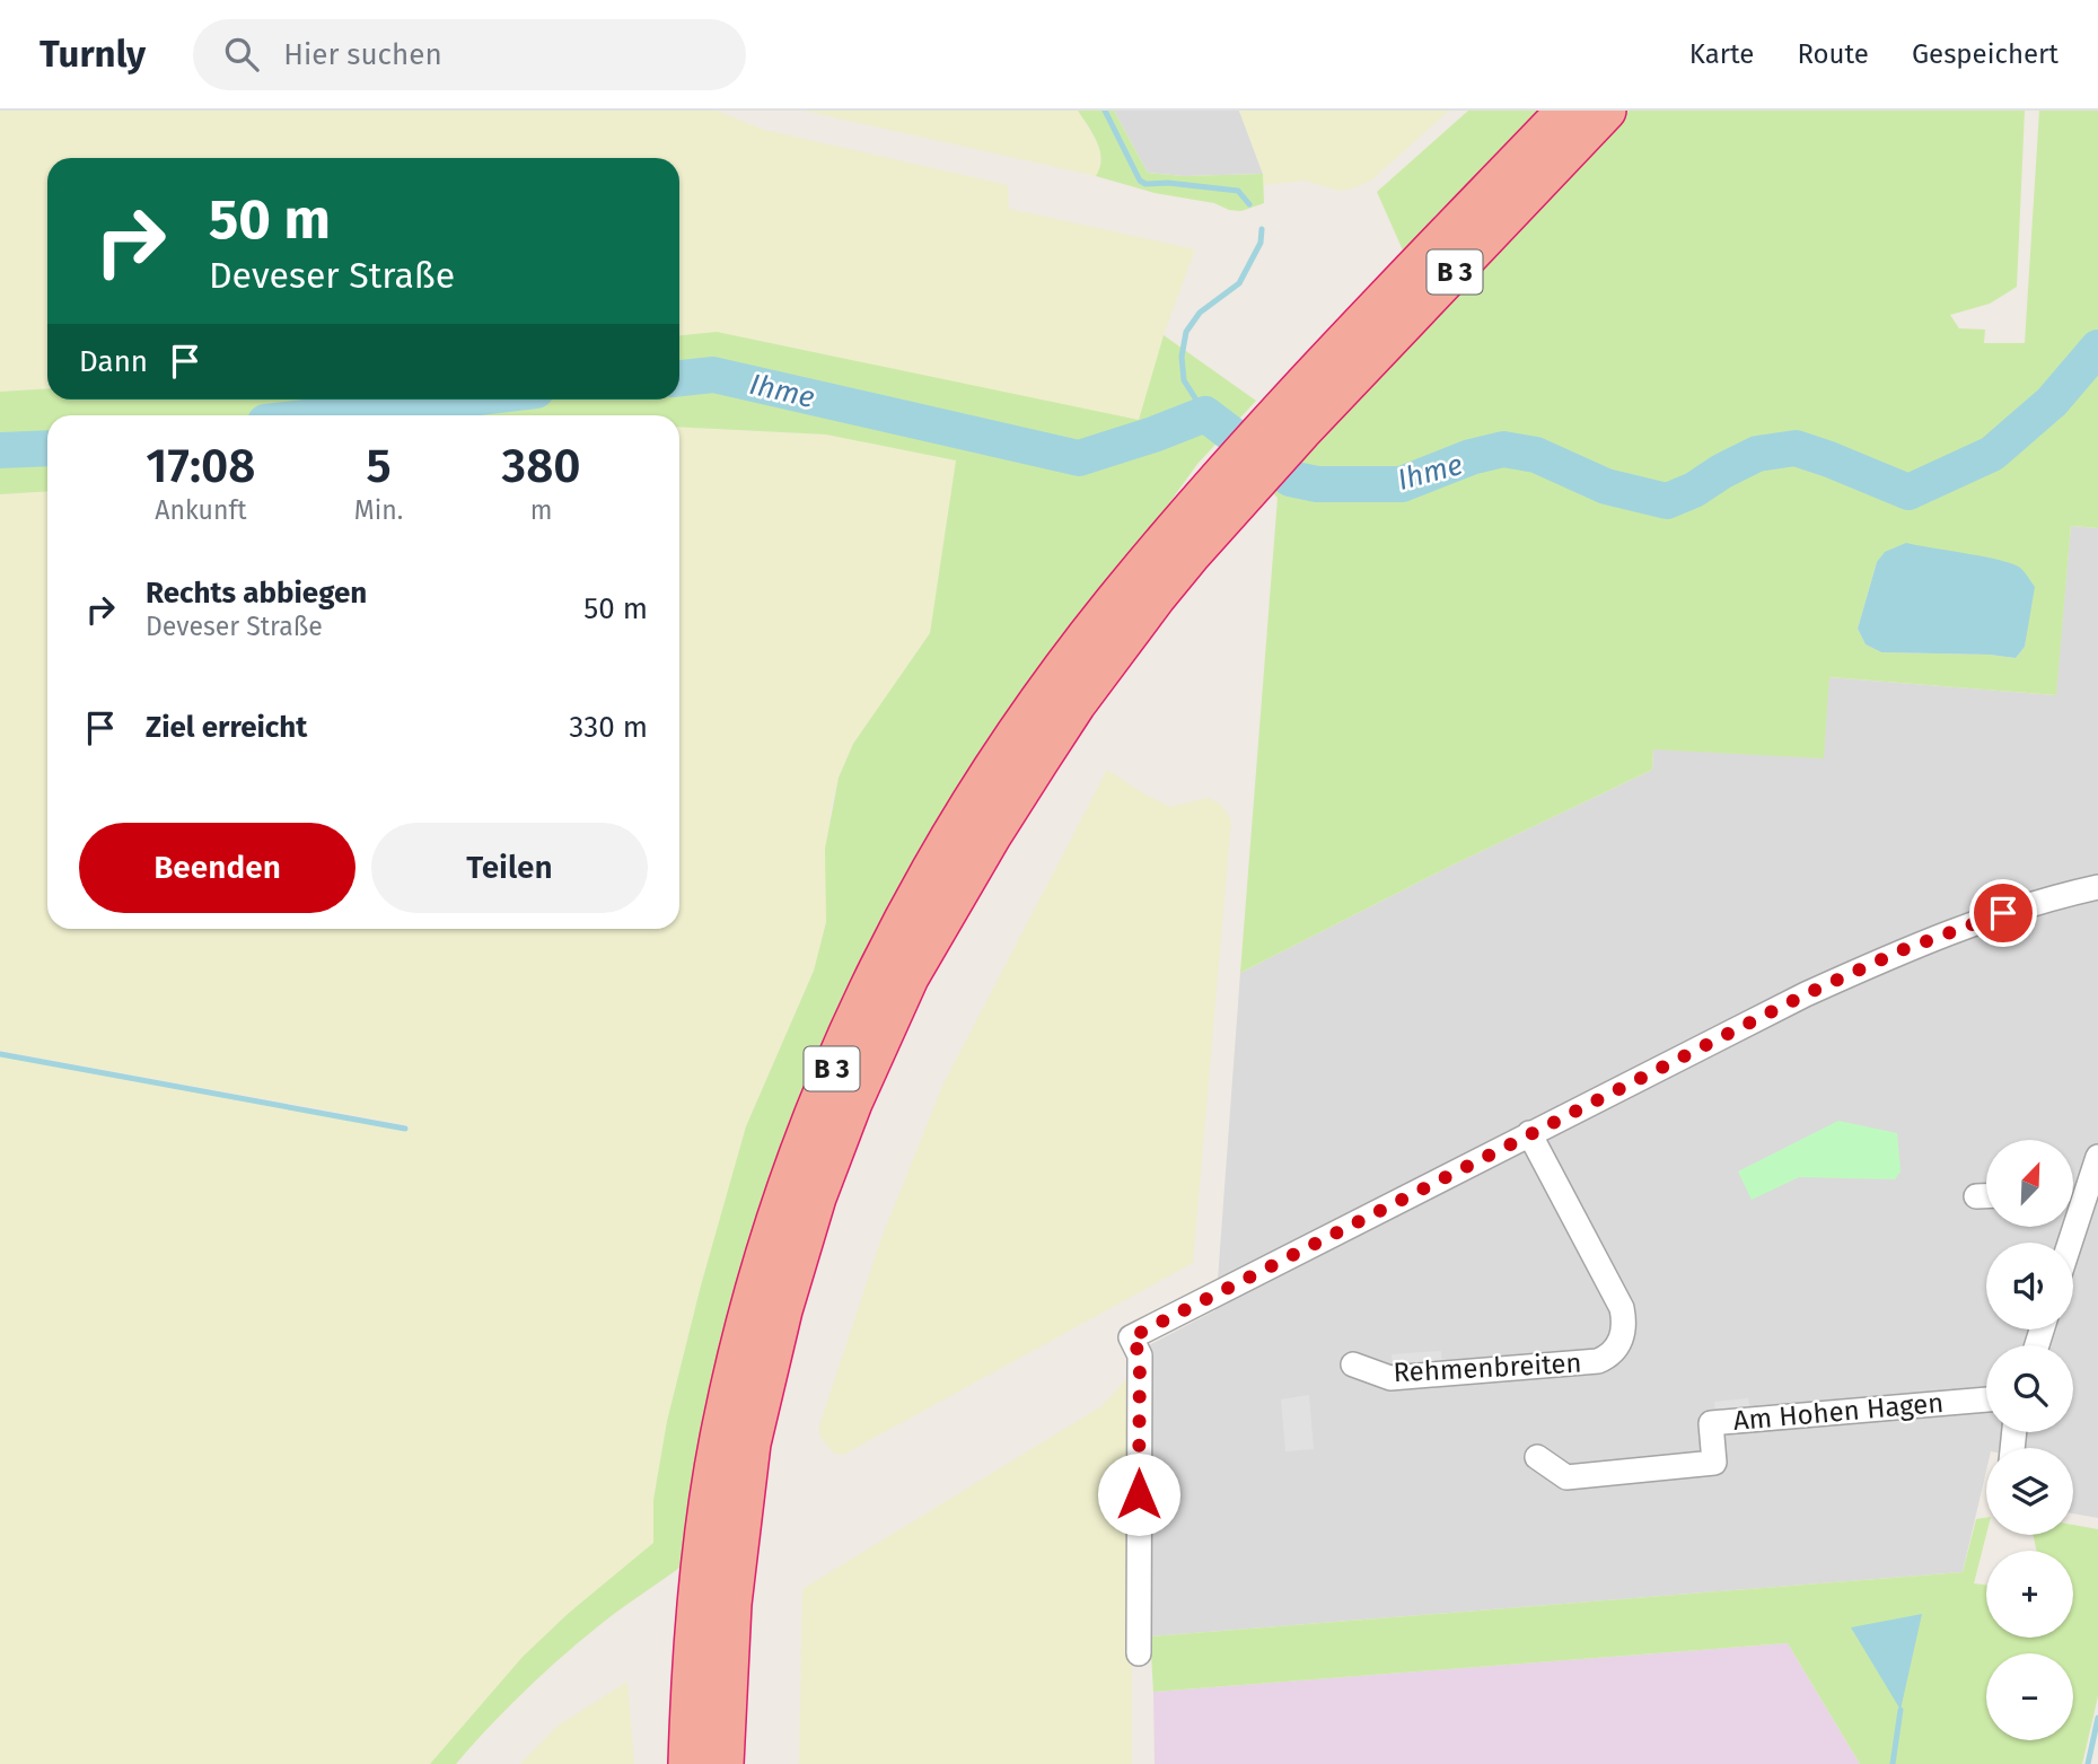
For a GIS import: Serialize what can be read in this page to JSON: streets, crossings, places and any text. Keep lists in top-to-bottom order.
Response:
{
  "streets": {
    "highway": ["B 3"],
    "street": ["Rehmenbreiten", "Am Hohen Hagen"]
  },
  "water": ["Ihme"],
  "north": "top right",
  "page": {
    "header": "Turnly",
    "search": "Hier suchen",
    "nav": ["Karte", "Route", "Gespeichert"],
    "turn": ["50 m", "Deveser Straße"],
    "then": "Dann",
    "eta": [
      "17:08",
      "Ankunft",
      "5",
      "Min.",
      "380",
      "m"
    ],
    "list": [
      {
        "name": "Rechts abbiegen",
        "note": "Deveser Straße",
        "value": "50 m"
      },
      {
        "name": "Ziel erreicht",
        "value": "330 m"
      }
    ],
    "buttons": ["Beenden", "Teilen"],
    "map_buttons": ["+", "−"]
  }
}
